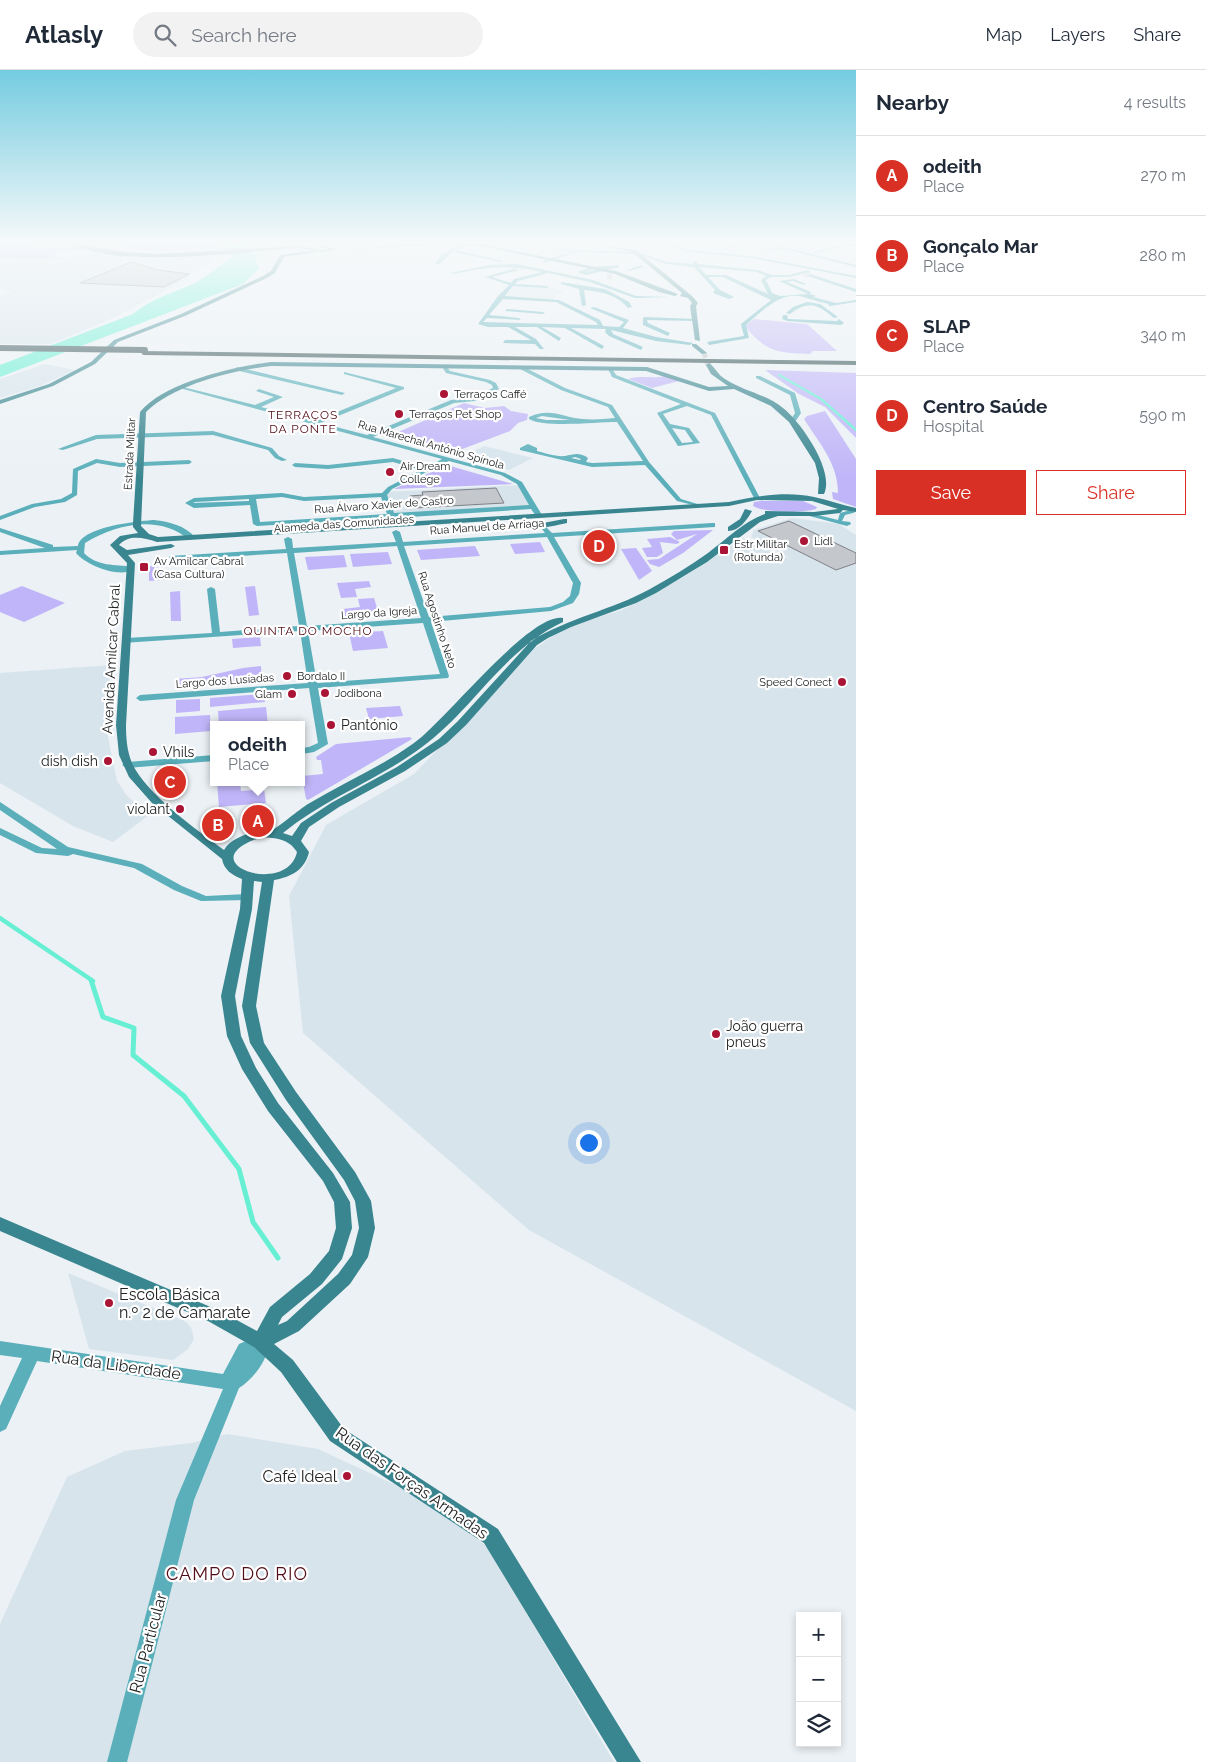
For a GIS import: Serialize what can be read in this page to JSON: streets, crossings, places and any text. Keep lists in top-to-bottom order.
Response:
{
  "streets": {
    "street": [
      "Rua Marechal António Spínola",
      "Estrada Militar",
      "Rua Álvaro Xavier de Castro",
      "Alameda das Comunidades",
      "Rua Manuel de Arriaga",
      "Largo da Igreja",
      "Rua Agostinho Neto",
      "Avenida Amílcar Cabral",
      "Largo dos Lusíadas",
      "Rua da Liberdade",
      "Rua das Forças Armadas",
      "Rua Particular"
    ]
  },
  "crossings": [
    ["Rua Marechal António Spínola", "Estrada Militar"],
    ["Rua Marechal António Spínola", "Rua Álvaro Xavier de Castro"],
    ["Rua Marechal António Spínola", "Alameda das Comunidades"],
    ["Rua Marechal António Spínola", "Rua Manuel de Arriaga"],
    ["Rua Marechal António Spínola", "Largo da Igreja"],
    ["Rua Álvaro Xavier de Castro", "Rua Agostinho Neto"],
    ["Alameda das Comunidades", "Rua Agostinho Neto"],
    ["Rua Manuel de Arriaga", "Largo da Igreja"],
    ["Rua Manuel de Arriaga", "Rua Agostinho Neto"],
    ["Largo da Igreja", "Rua Agostinho Neto"],
    ["Largo da Igreja", "Avenida Amílcar Cabral"],
    ["Rua Agostinho Neto", "Largo dos Lusíadas"],
    ["Rua da Liberdade", "Rua Particular"],
    ["Rua das Forças Armadas", "Rua Particular"]
  ],
  "districts": ["TERRAÇOS DA PONTE", "QUINTA DO MOCHO", "CAMPO DO RIO"],
  "places": {
    "other": [
      "Terraços Caffé",
      "Terraços Pet Shop",
      "Air Dream College",
      "Lidl",
      "Bordalo II",
      "Speed Conect",
      "Jodibona",
      "Glam",
      "Pantónio",
      "Vhils",
      "dish dish",
      "violant",
      "João guerra pneus",
      "Escola Básica n.º 2 de Camarate",
      "Café Ideal"
    ],
    "transit": ["Estr Militar (Rotunda)", "Av Amilcar Cabral (Casa Cultura)"]
  },
  "page": {
    "header": "Atlasly",
    "search": "Search here",
    "nav": ["Map", "Layers", "Share"],
    "heading": ["Nearby", "4 results"],
    "list": [
      {
        "mark": "A",
        "name": "odeith",
        "note": "Place",
        "value": "270 m"
      },
      {
        "mark": "B",
        "name": "Gonçalo Mar",
        "note": "Place",
        "value": "280 m"
      },
      {
        "mark": "C",
        "name": "SLAP",
        "note": "Place",
        "value": "340 m"
      },
      {
        "mark": "D",
        "name": "Centro Saúde",
        "note": "Hospital",
        "value": "590 m"
      }
    ],
    "buttons": ["Save", "Share"],
    "pins": [
      "D",
      "C",
      "A",
      "B"
    ],
    "popup": ["odeith", "Place"],
    "map_buttons": ["+", "−"]
  }
}
